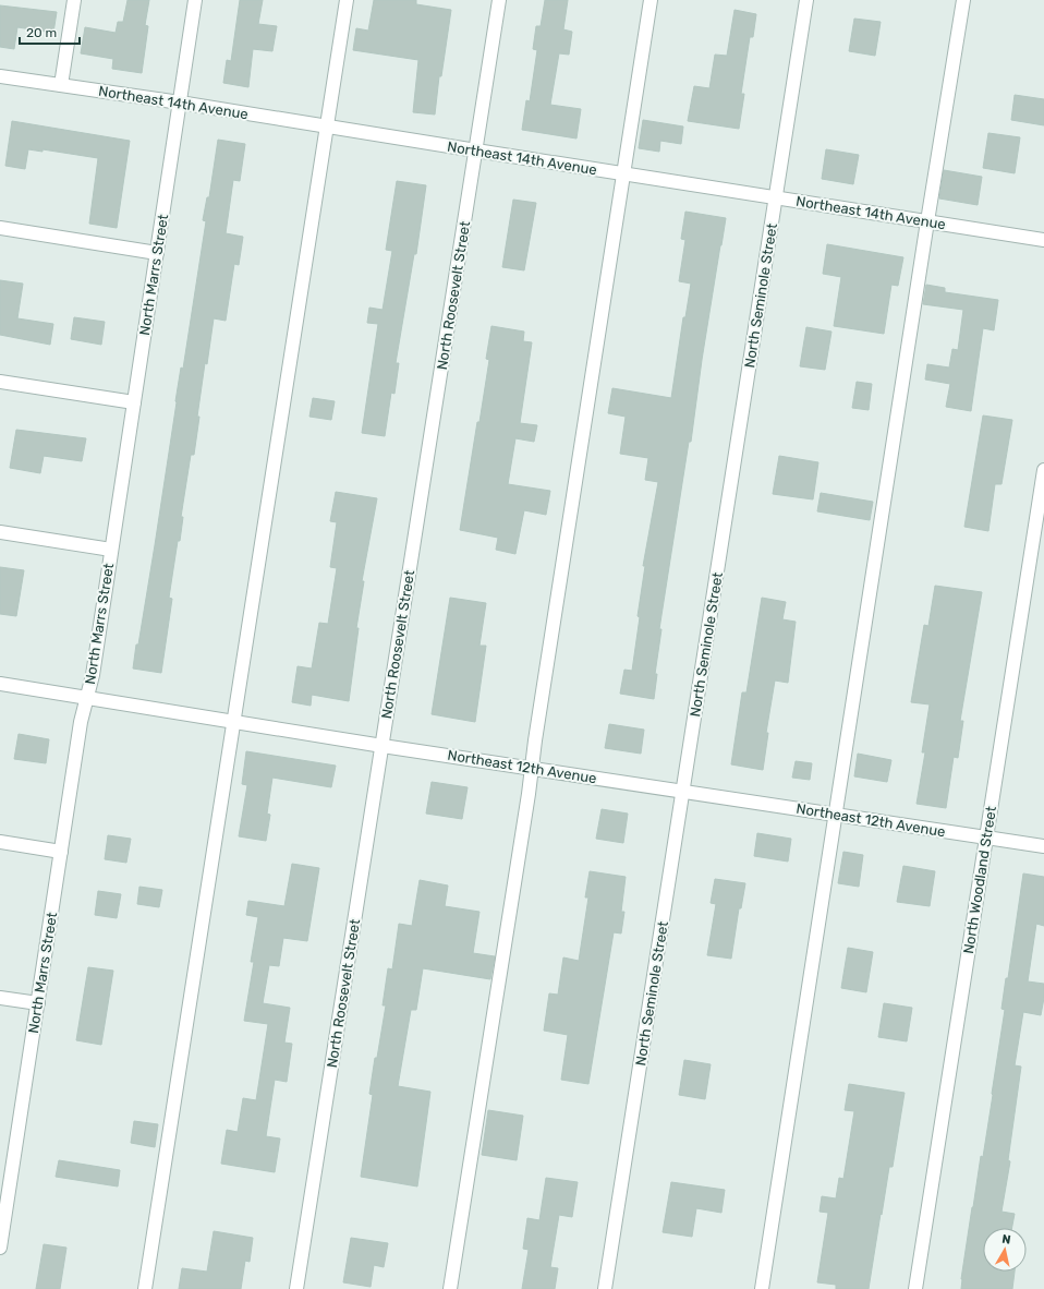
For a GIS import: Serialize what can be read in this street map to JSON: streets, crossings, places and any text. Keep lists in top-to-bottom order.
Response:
{
  "streets": {
    "street": [
      "Northeast 14th Avenue",
      "North Marrs Street",
      "North Roosevelt Street",
      "North Seminole Street",
      "Northeast 12th Avenue",
      "North Woodland Street"
    ]
  },
  "crossings": [
    ["Northeast 14th Avenue", "North Marrs Street"],
    ["Northeast 14th Avenue", "North Roosevelt Street"],
    ["Northeast 14th Avenue", "North Seminole Street"],
    ["North Marrs Street", "Northeast 12th Avenue"],
    ["North Roosevelt Street", "Northeast 12th Avenue"],
    ["North Seminole Street", "Northeast 12th Avenue"],
    ["Northeast 12th Avenue", "North Woodland Street"]
  ],
  "scale_bar": "20 m",
  "north": "top"
}
